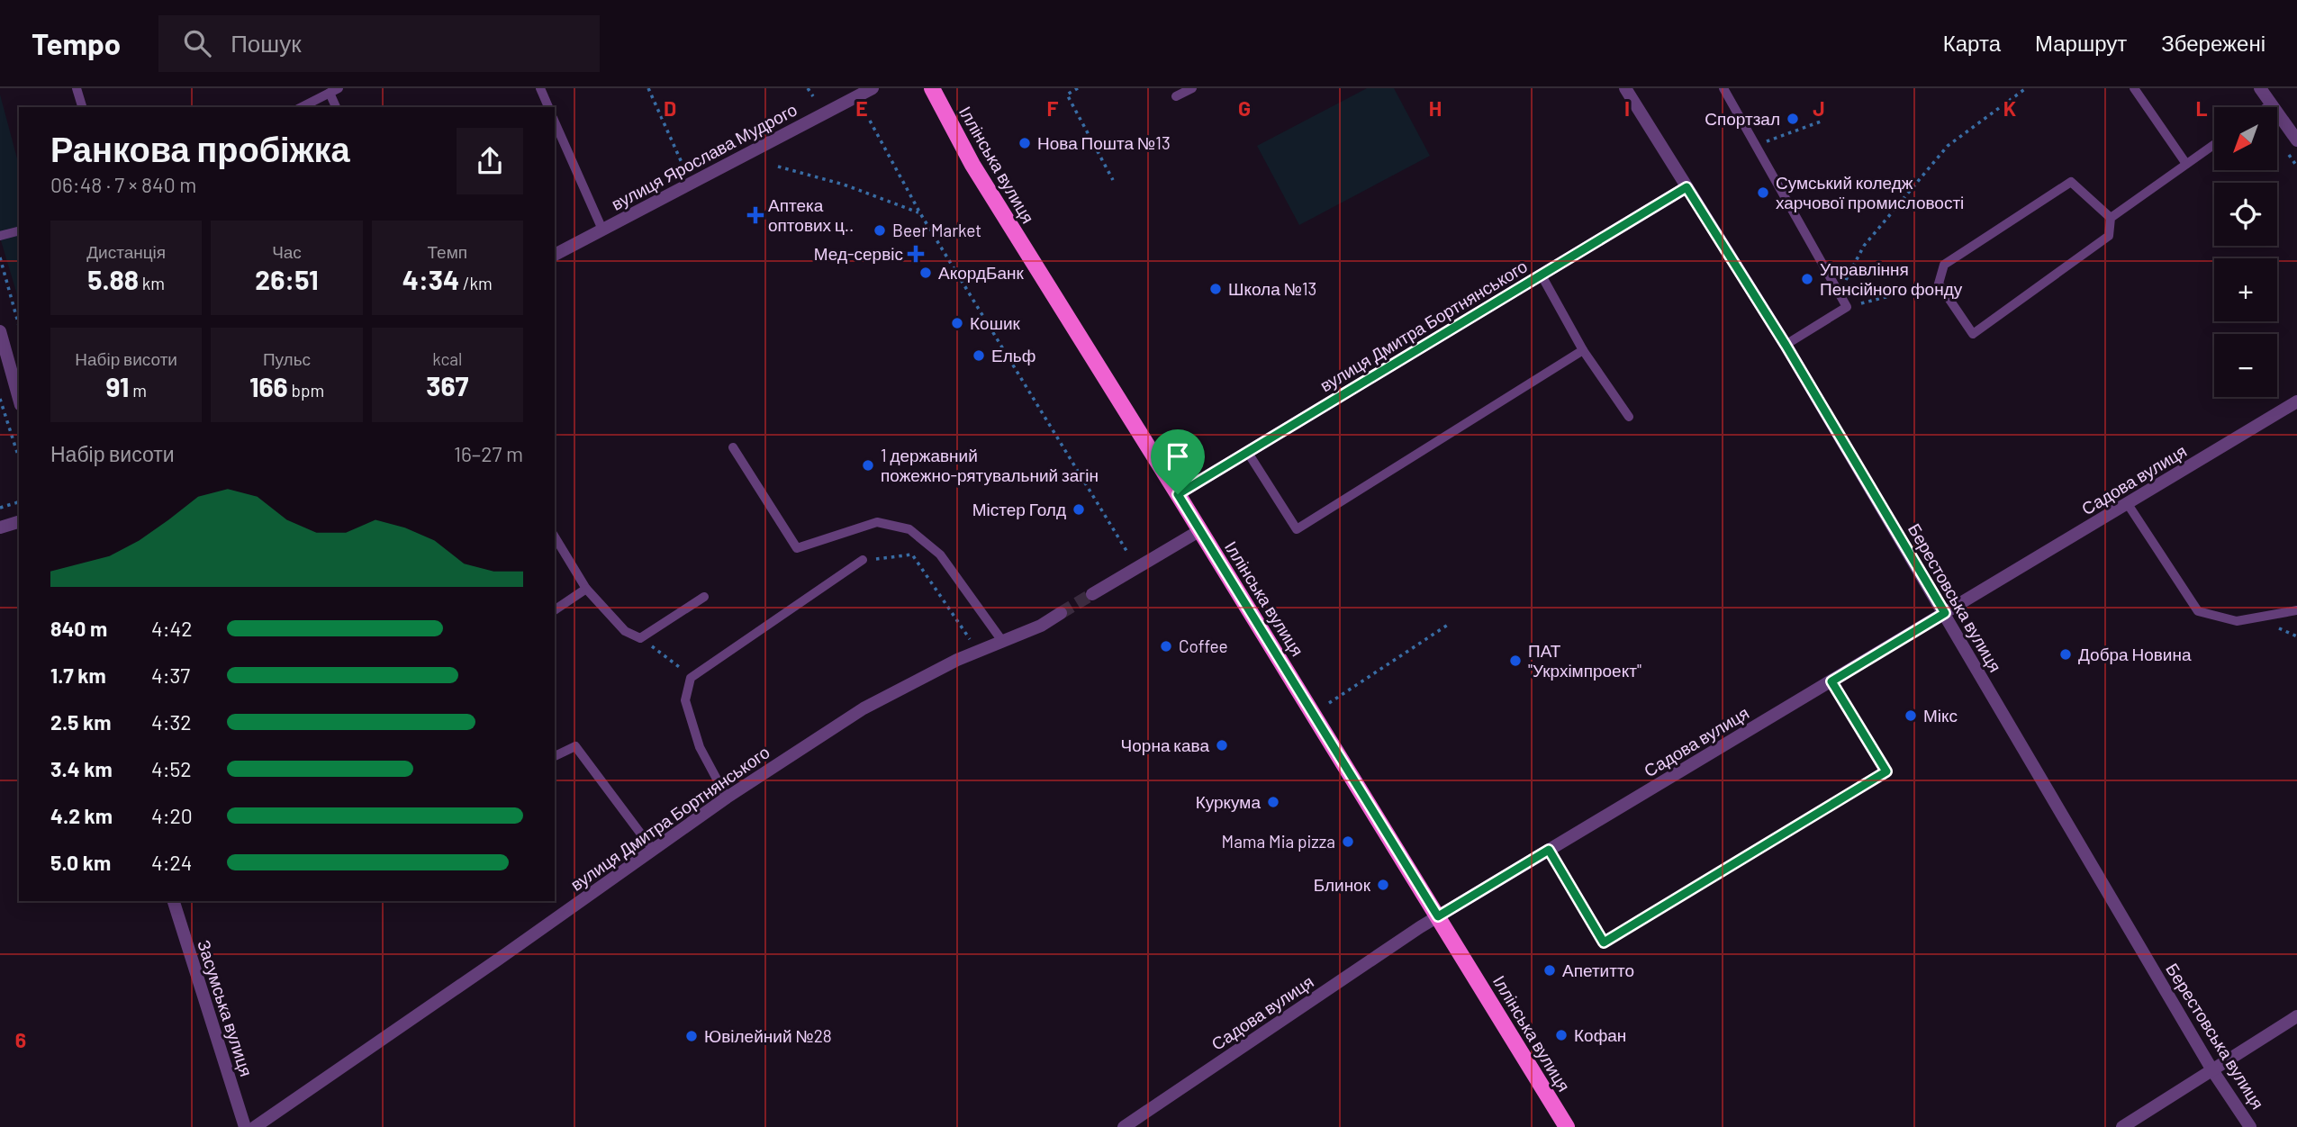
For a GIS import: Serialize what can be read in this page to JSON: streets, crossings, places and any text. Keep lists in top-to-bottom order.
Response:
{
  "streets": {
    "main road": ["Іллінська вулиця"],
    "street": [
      "вулиця Ярослава Мудрого",
      "вулиця Дмитра Бортнянського",
      "Садова вулиця",
      "Берестовська вулиця",
      "Засумська вулиця"
    ]
  },
  "crossings": [
    ["Іллінська вулиця", "вулиця Дмитра Бортнянського"],
    ["Іллінська вулиця", "Садова вулиця"],
    ["вулиця Дмитра Бортнянського", "Берестовська вулиця"],
    ["Садова вулиця", "Берестовська вулиця"]
  ],
  "places": {
    "other": [
      "Спортзал",
      "Нова Пошта №13",
      "Сумський коледж харчової промисловості",
      "Beer Market",
      "АкордБанк",
      "Управління Пенсійного фонду",
      "Школа №13",
      "Кошик",
      "Ельф",
      "1 державний пожежно-рятувальний загін",
      "Містер Голд",
      "Coffee",
      "Добра Новина",
      "ПАТ \"Укрхімпроект\"",
      "Мікс",
      "Чорна кава",
      "Куркума",
      "Mama Mia pizza",
      "Блинок",
      "Апетитто",
      "Кофан",
      "Ювілейний №28"
    ],
    "health": ["Аптека оптових ц..", "Мед-сервіс"]
  },
  "north": "bottom left",
  "page": {
    "header": "Tempo",
    "search": "Пошук",
    "nav": ["Карта", "Маршрут", "Збережені"],
    "map_buttons": ["+", "−"],
    "heading": ["Ранкова пробіжка", "06:48 · 7 × 840 m"],
    "stats": [
      ["Дистанція", "5.88 km"],
      ["Час", "26:51"],
      ["Темп", "4:34 /km"],
      ["Набір висоти", "91 m"],
      ["Пульс", "166 bpm"],
      ["kcal", "367"]
    ],
    "chart": ["Набір висоти", "16–27 m"],
    "list": [
      {
        "name": "840 m",
        "note": "4:42"
      },
      {
        "name": "1.7 km",
        "note": "4:37"
      },
      {
        "name": "2.5 km",
        "note": "4:32"
      },
      {
        "name": "3.4 km",
        "note": "4:52"
      },
      {
        "name": "4.2 km",
        "note": "4:20"
      },
      {
        "name": "5.0 km",
        "note": "4:24"
      }
    ]
  },
  "grid": {
    "columns": [
      "D",
      "E",
      "F",
      "G",
      "H",
      "I",
      "J",
      "K",
      "L"
    ],
    "rows": ["6"]
  }
}
